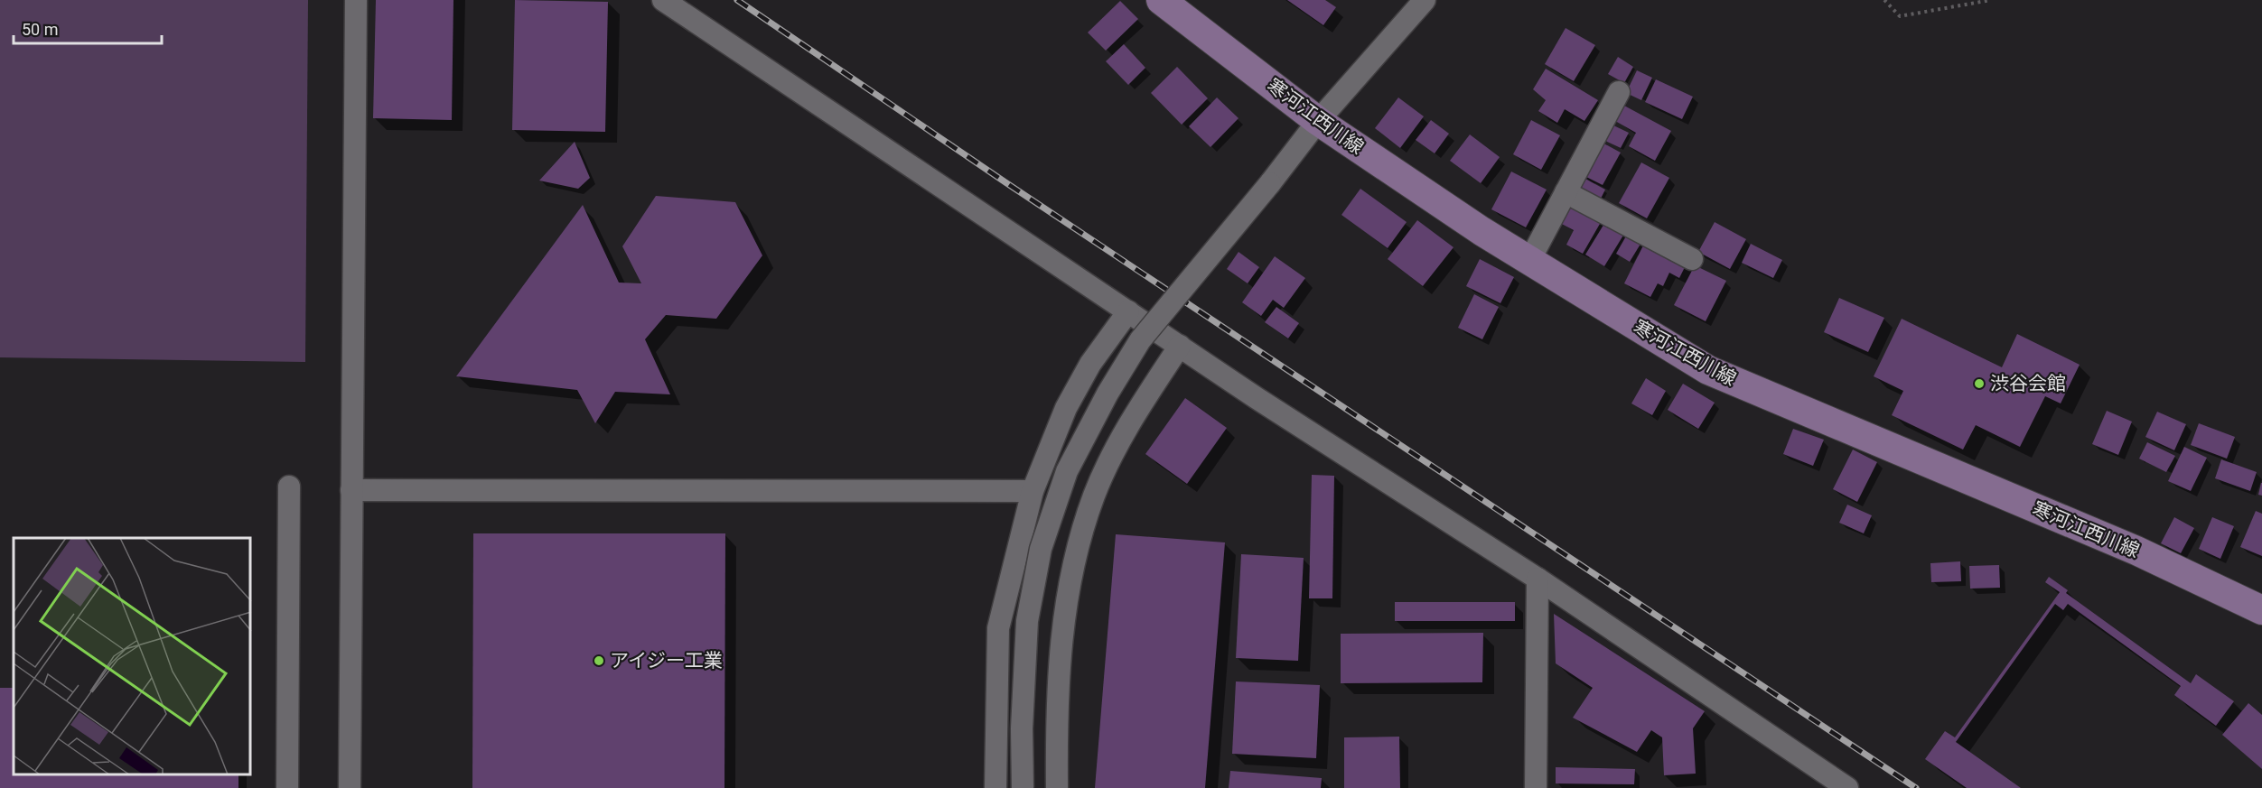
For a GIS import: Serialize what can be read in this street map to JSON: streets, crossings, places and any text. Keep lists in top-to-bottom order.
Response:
{
  "streets": {
    "main road": ["寒河江西川線"]
  },
  "places": ["渋谷会館", "アイジー工業"],
  "scale_bar": "50 m"
}
